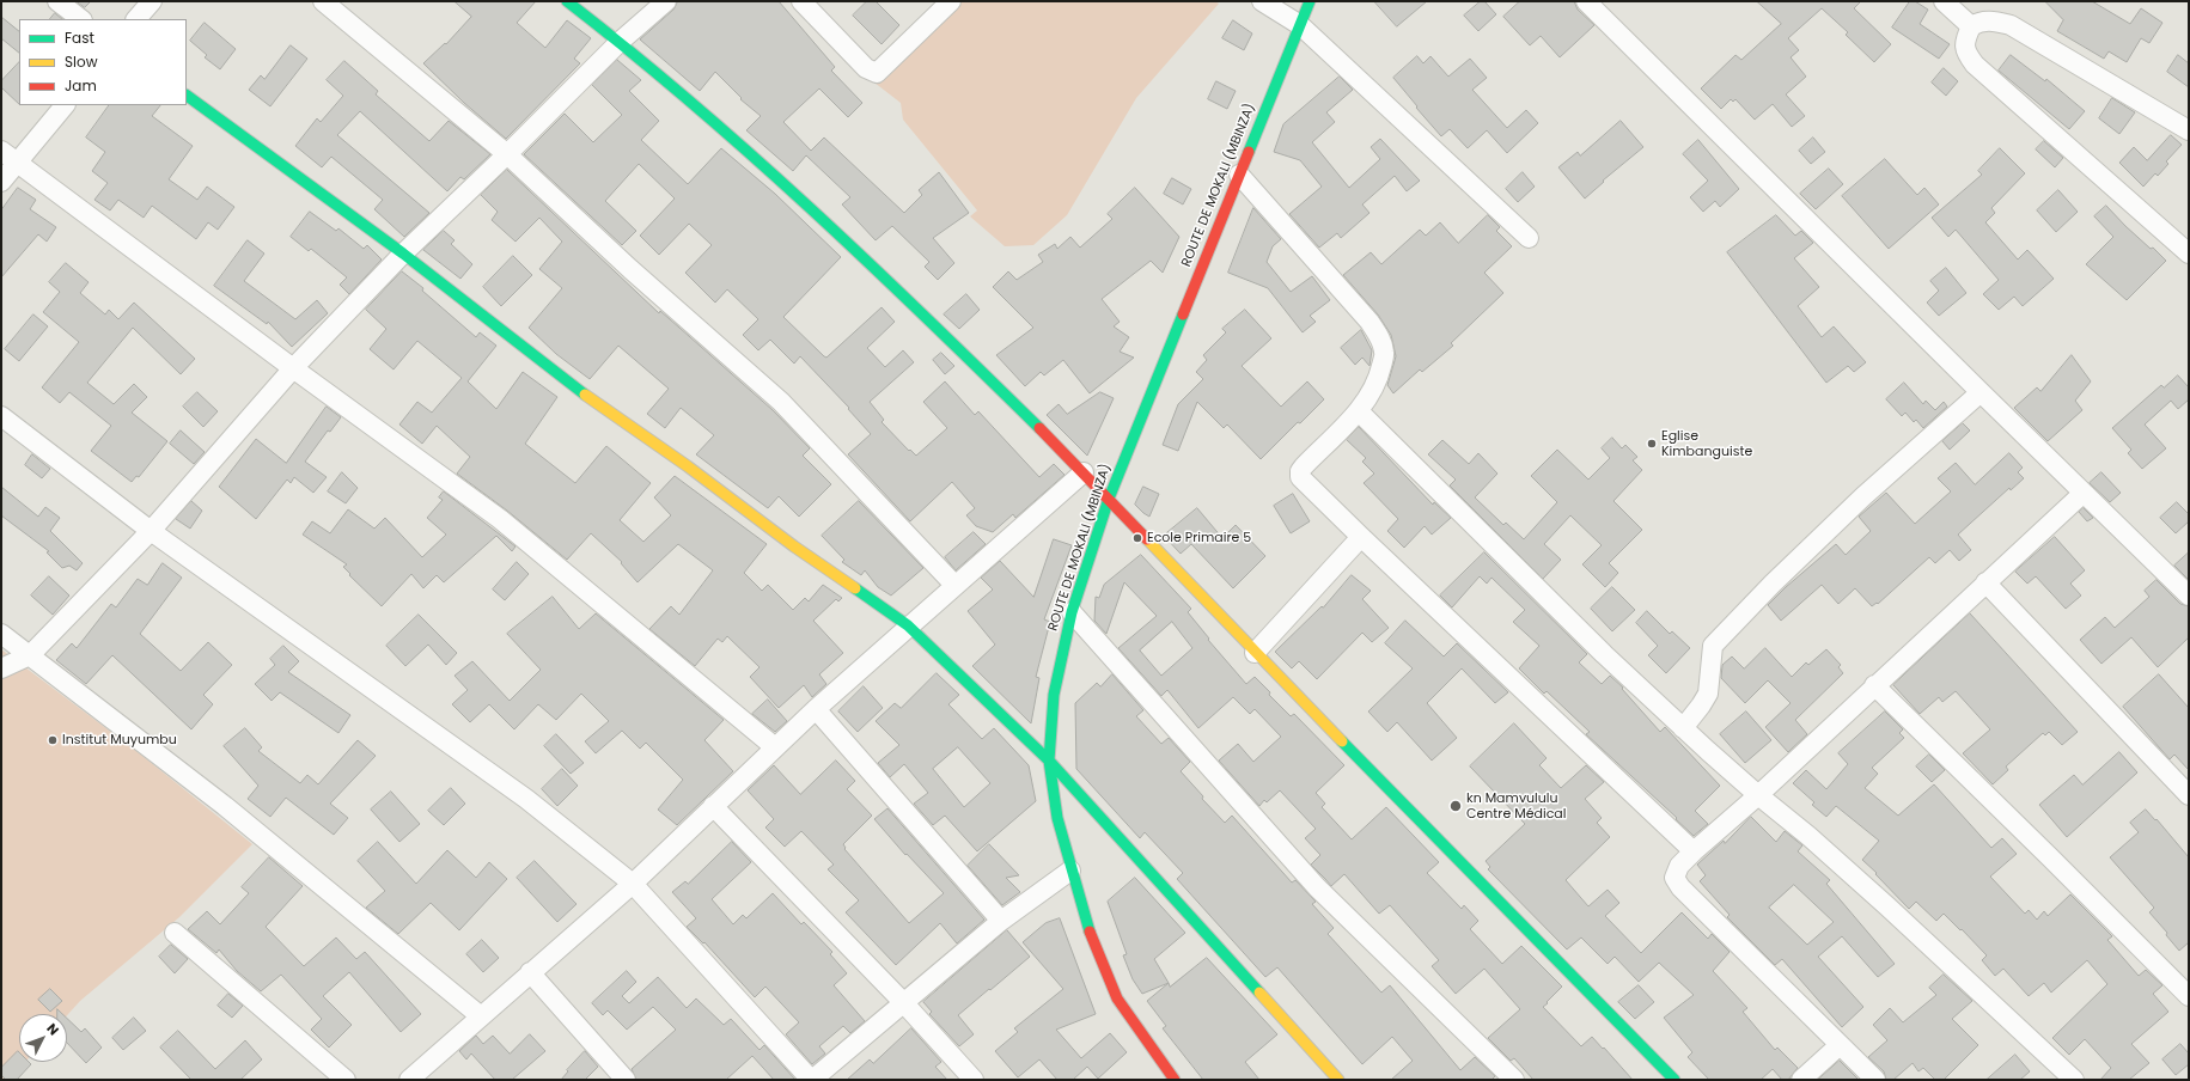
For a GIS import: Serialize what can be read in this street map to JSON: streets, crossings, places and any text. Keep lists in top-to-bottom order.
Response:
{
  "streets": {
    "street": ["ROUTE DE MOKALI (MBINZA)"]
  },
  "places": [
    "Eglise Kimbanguiste",
    "Ecole Primaire 5",
    "Institut Muyumbu",
    "kn Mamvululu Centre Médical"
  ],
  "legend": ["Fast", "Slow", "Jam"],
  "north": "top right"
}
